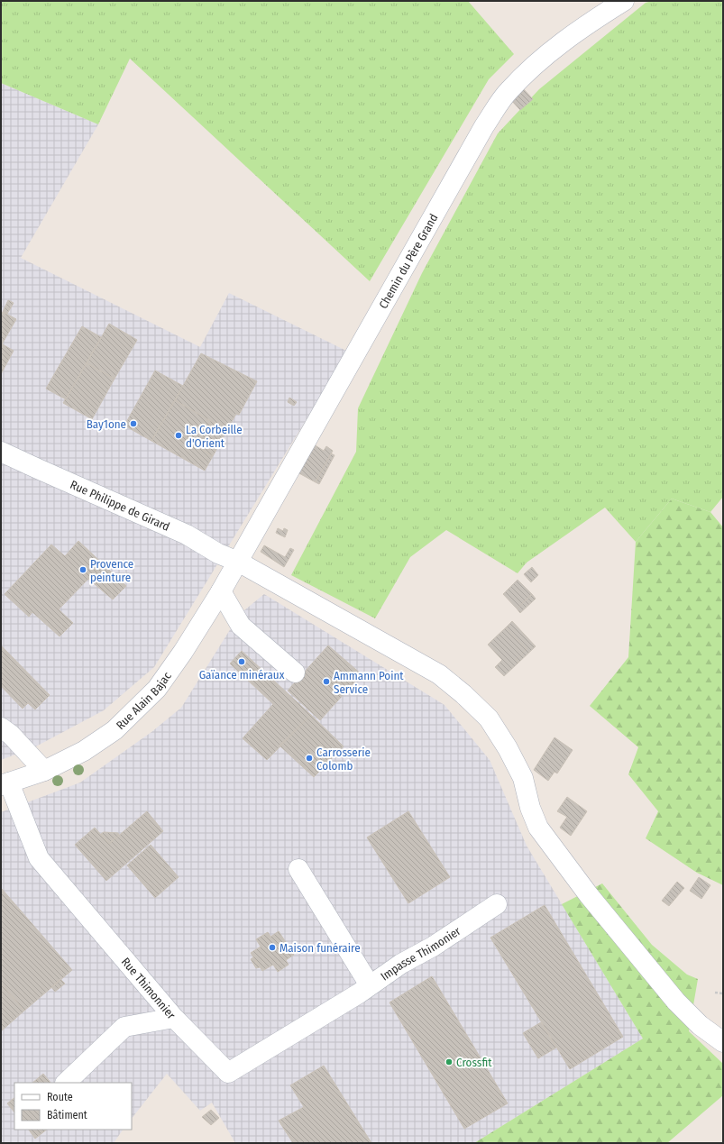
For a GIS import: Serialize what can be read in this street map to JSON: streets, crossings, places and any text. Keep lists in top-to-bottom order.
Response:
{
  "streets": {
    "street": [
      "Chemin du Père Grand",
      "Rue Philippe de Girard",
      "Rue Alain Bajac",
      "Impasse Thimonier",
      "Rue Thimonnier"
    ]
  },
  "crossings": [
    ["Chemin du Père Grand", "Rue Philippe de Girard"],
    ["Chemin du Père Grand", "Rue Alain Bajac"],
    ["Rue Philippe de Girard", "Rue Alain Bajac"],
    ["Rue Alain Bajac", "Rue Thimonnier"],
    ["Impasse Thimonier", "Rue Thimonnier"]
  ],
  "places": [
    "Bay1one",
    "La Corbeille d'Orient",
    "Provence peinture",
    "Gaïance minéraux",
    "Ammann Point Service",
    "Carrosserie Colomb",
    "Maison funéraire",
    "Crossfit"
  ],
  "legend": ["Route", "Bâtiment"]
}
